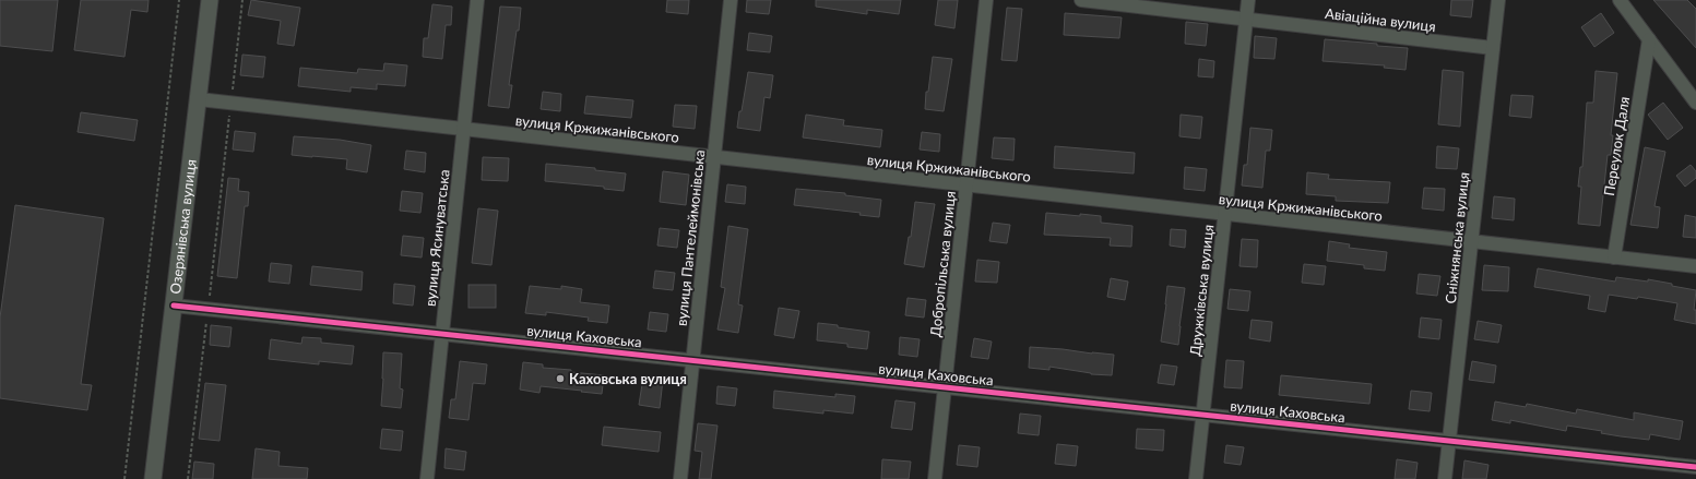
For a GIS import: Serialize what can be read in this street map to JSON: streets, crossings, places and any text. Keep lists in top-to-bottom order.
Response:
{
  "streets": {
    "street": [
      "Авіаційна вулиця",
      "вулиця Кржижанівського",
      "Переулок Даля",
      "Озерянівська вулиця",
      "вулиця Ясинуватська",
      "вулиця Пантелеймонівська",
      "Сніжнянська вулиця",
      "Добропільська вулиця",
      "Дружківська вулиця",
      "вулиця Каховська"
    ]
  },
  "crossings": [
    ["Авіаційна вулиця", "Сніжнянська вулиця"],
    ["Авіаційна вулиця", "Дружківська вулиця"],
    ["вулиця Кржижанівського", "Переулок Даля"],
    ["вулиця Кржижанівського", "Озерянівська вулиця"],
    ["вулиця Кржижанівського", "вулиця Ясинуватська"],
    ["вулиця Кржижанівського", "вулиця Пантелеймонівська"],
    ["вулиця Кржижанівського", "Сніжнянська вулиця"],
    ["вулиця Кржижанівського", "Добропільська вулиця"],
    ["вулиця Кржижанівського", "Дружківська вулиця"],
    ["Озерянівська вулиця", "вулиця Каховська"],
    ["вулиця Ясинуватська", "вулиця Каховська"],
    ["вулиця Пантелеймонівська", "вулиця Каховська"],
    ["Сніжнянська вулиця", "вулиця Каховська"],
    ["Добропільська вулиця", "вулиця Каховська"],
    ["Дружківська вулиця", "вулиця Каховська"]
  ],
  "places": ["Каховська вулиця"]
}
